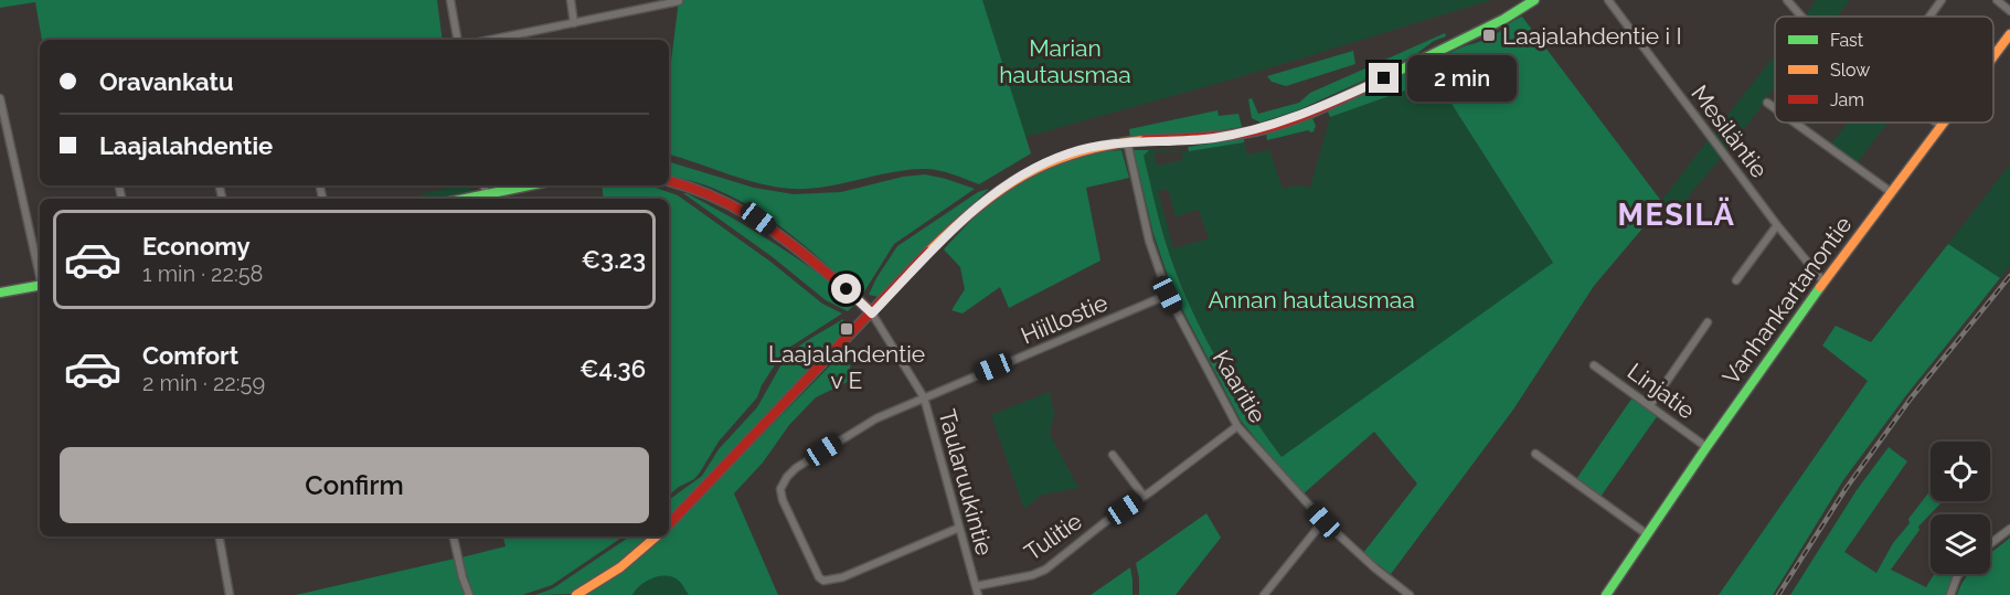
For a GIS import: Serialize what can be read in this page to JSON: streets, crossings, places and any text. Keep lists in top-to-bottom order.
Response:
{
  "streets": {
    "street": [
      "Mesiläntie",
      "Vanhankartanontie",
      "Hiillostie",
      "Kaaritie",
      "Linjatie",
      "Taularuukintie",
      "Tulitie"
    ]
  },
  "crossings": [
    ["Mesiläntie", "Vanhankartanontie"],
    ["Vanhankartanontie", "Linjatie"],
    ["Hiillostie", "Kaaritie"],
    ["Hiillostie", "Taularuukintie"],
    ["Kaaritie", "Tulitie"],
    ["Taularuukintie", "Tulitie"]
  ],
  "districts": ["MESILÄ"],
  "parks": ["Marian hautausmaa", "Annan hautausmaa"],
  "places": {
    "transit": ["Laajalahdentie i I", "Laajalahdentie v E"]
  },
  "legend": ["Fast", "Slow", "Jam"],
  "page": {
    "banner": ["Oravankatu", "Laajalahdentie"],
    "bubble": "2 min",
    "list": [
      {
        "name": "Economy",
        "note": "1 min · 22:58",
        "value": "€3.23"
      },
      {
        "name": "Comfort",
        "note": "2 min · 22:59",
        "value": "€4.36"
      }
    ],
    "buttons": "Confirm"
  }
}
